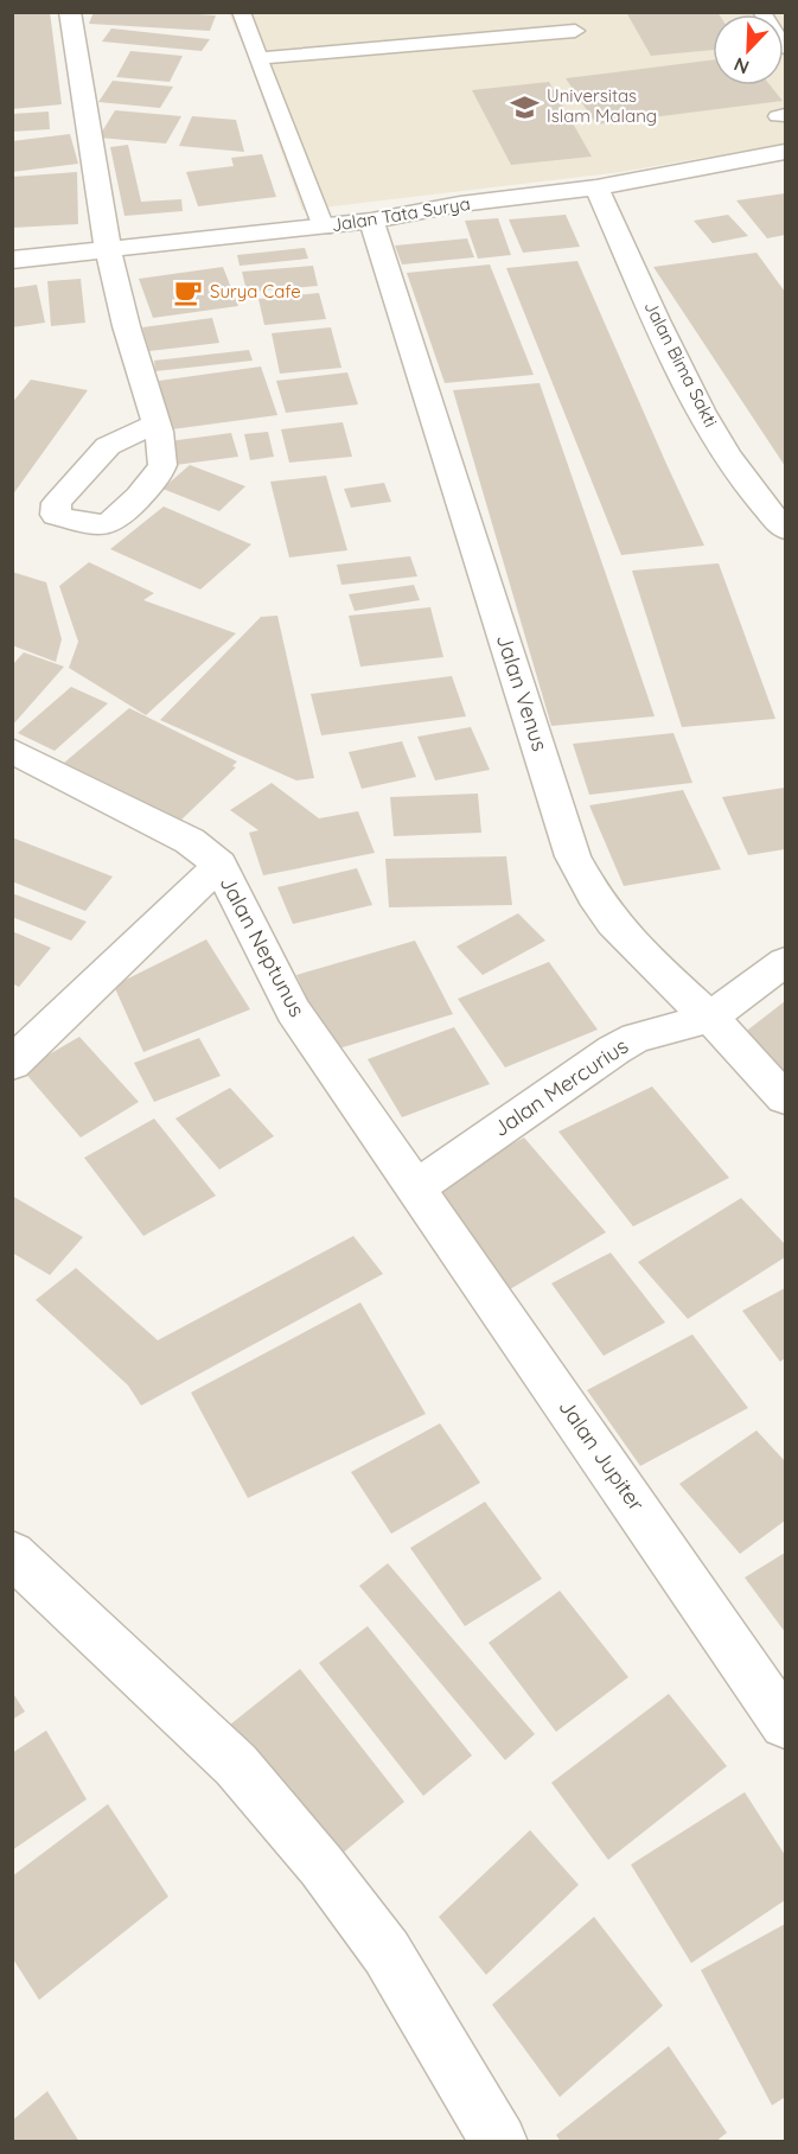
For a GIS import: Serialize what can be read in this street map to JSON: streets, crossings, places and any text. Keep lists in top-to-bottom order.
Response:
{
  "streets": {
    "street": [
      "Jalan Tata Surya",
      "Jalan Bima Sakti",
      "Jalan Venus",
      "Jalan Neptunus",
      "Jalan Mercurius",
      "Jalan Jupiter"
    ]
  },
  "crossings": [
    ["Jalan Tata Surya", "Jalan Bima Sakti"],
    ["Jalan Tata Surya", "Jalan Venus"],
    ["Jalan Venus", "Jalan Mercurius"],
    ["Jalan Neptunus", "Jalan Mercurius"],
    ["Jalan Neptunus", "Jalan Jupiter"],
    ["Jalan Mercurius", "Jalan Jupiter"]
  ],
  "places": {
    "school or university": ["Universitas Islam Malang"],
    "cafe": ["Surya Cafe"]
  },
  "north": "bottom left"
}
